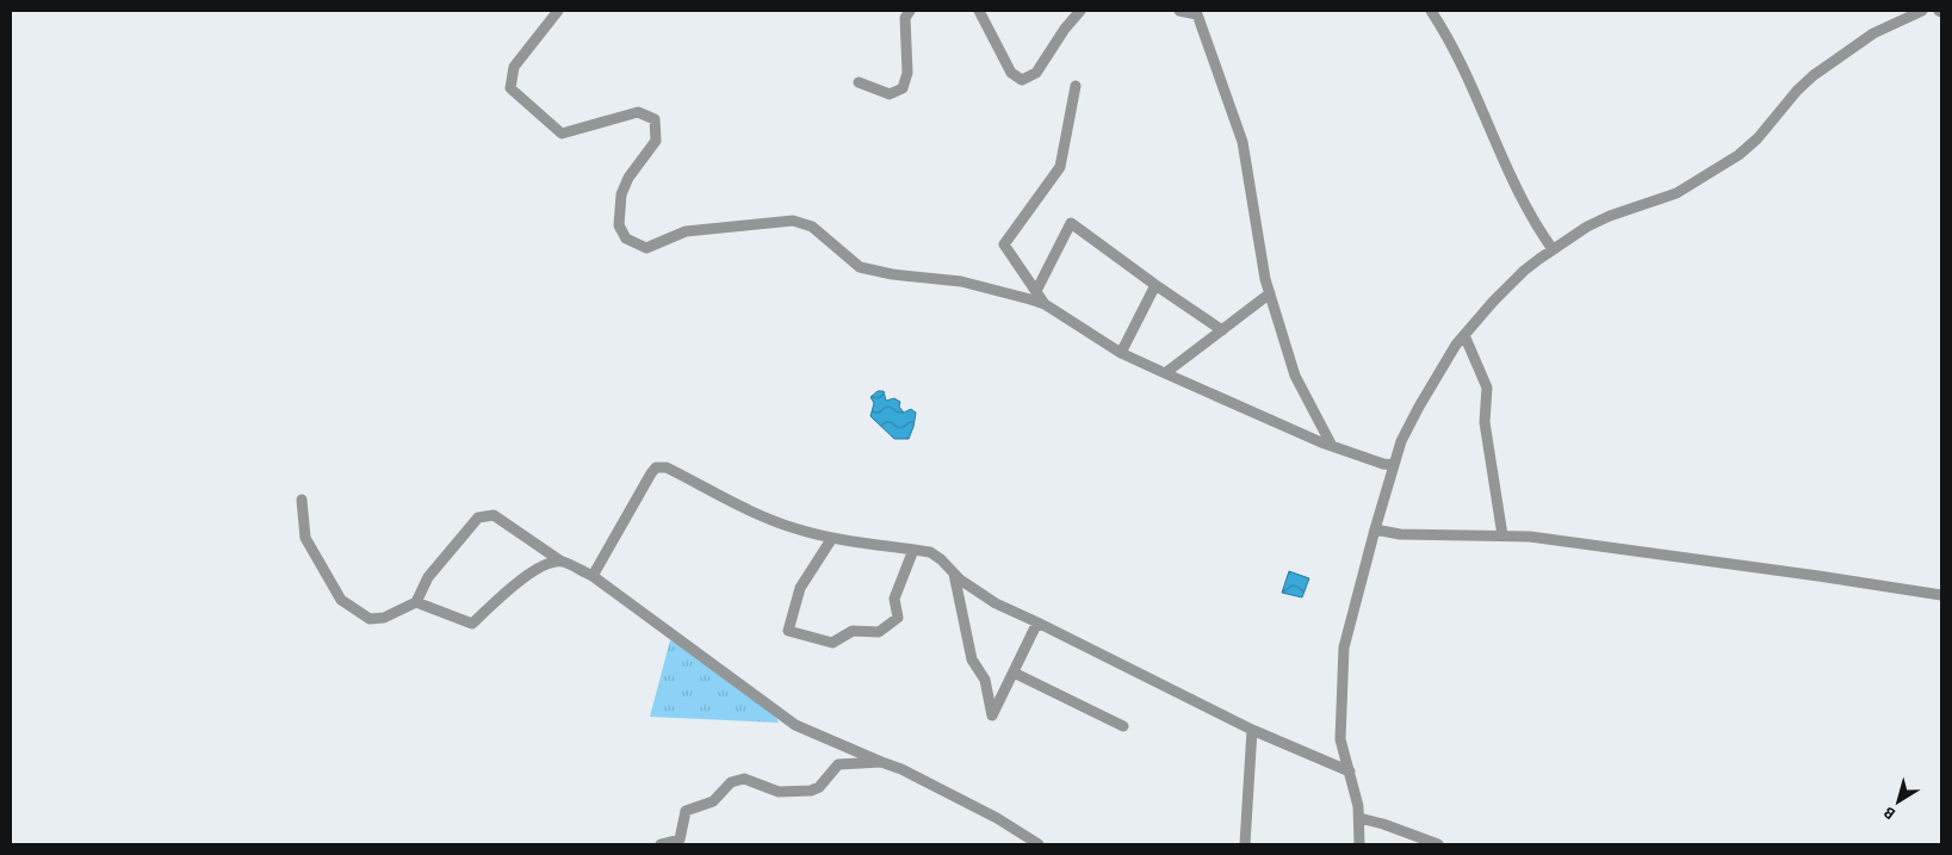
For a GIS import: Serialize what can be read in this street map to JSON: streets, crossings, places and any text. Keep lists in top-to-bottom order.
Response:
{
  "north": "bottom left"
}
